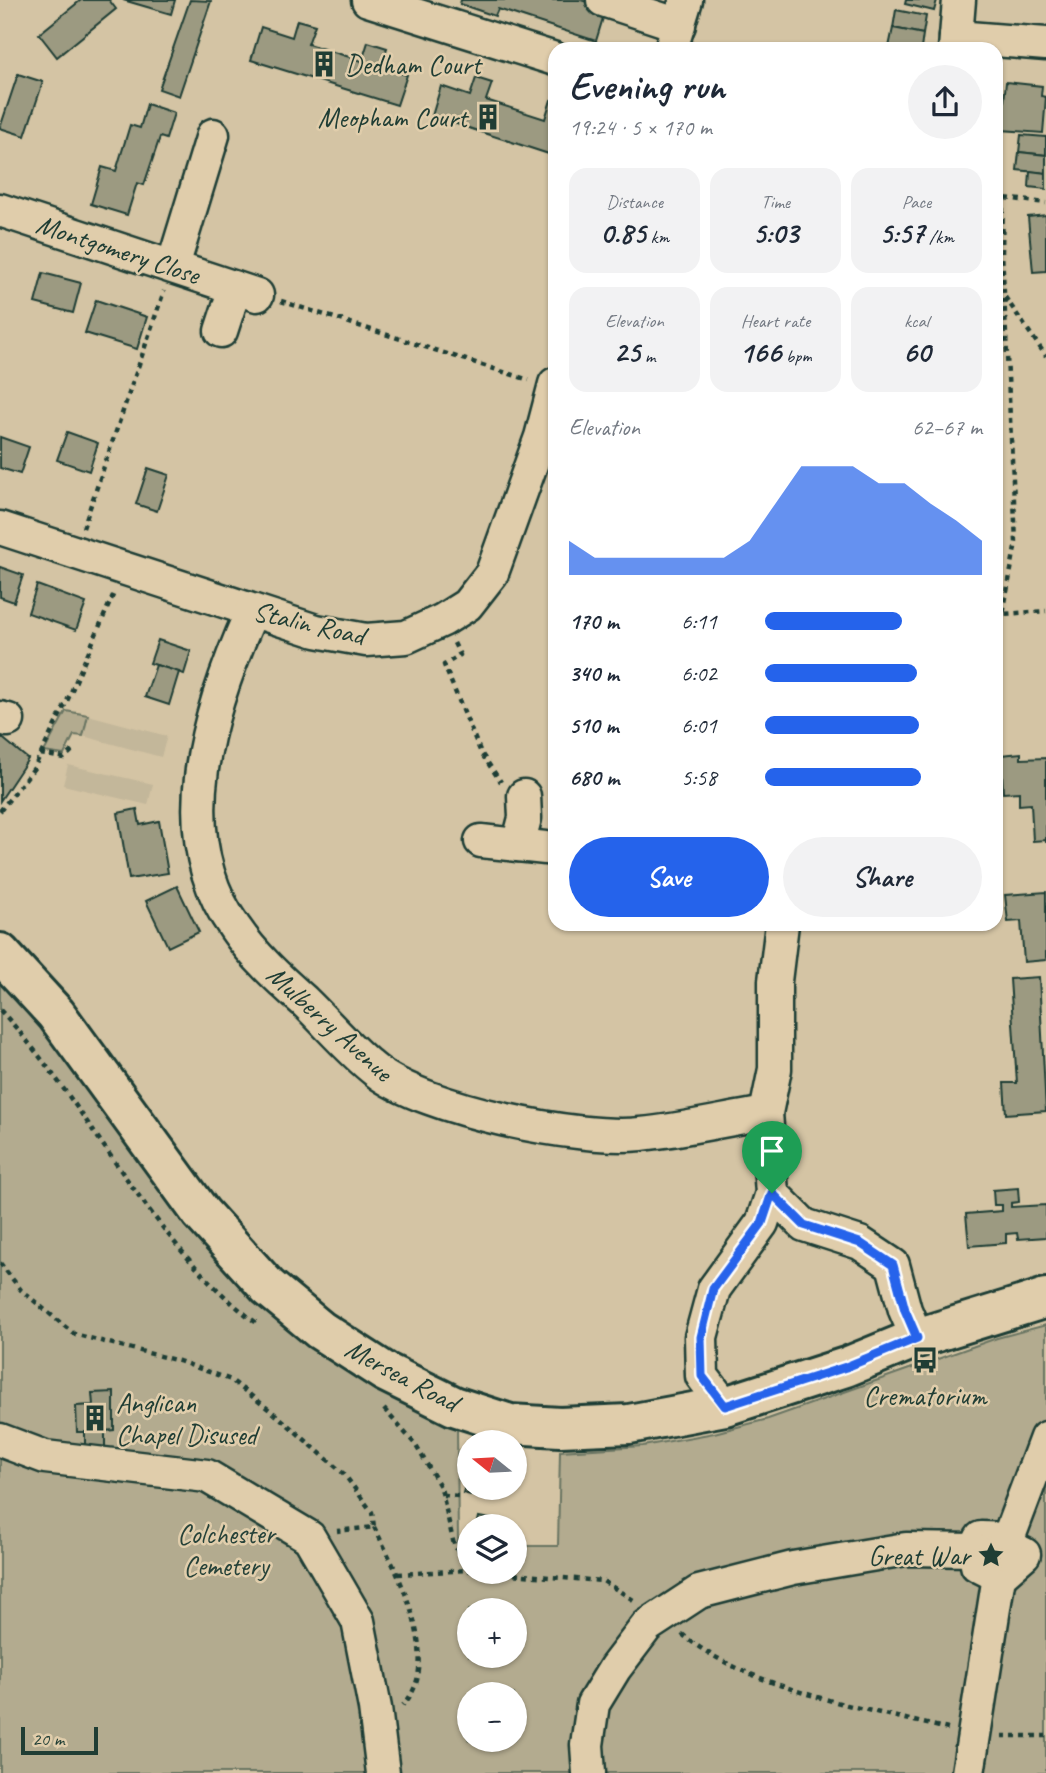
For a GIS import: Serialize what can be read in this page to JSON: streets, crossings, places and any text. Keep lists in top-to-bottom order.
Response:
{
  "streets": {
    "main road": ["Mersea Road"],
    "street": ["Montgomery Close", "Stalin Road", "Mulberry Avenue"]
  },
  "crossings": [
    ["Stalin Road", "Mulberry Avenue"]
  ],
  "parks": ["Colchester Cemetery"],
  "places": {
    "building": ["Dedham Court", "Meopham Court", "Anglican Chapel Disused"],
    "bus stop": ["Crematorium"],
    "place": ["Great War"]
  },
  "scale_bar": "20 m",
  "north": "left",
  "page": {
    "heading": ["Evening run", "19:24 · 5 × 170 m"],
    "stats": [
      ["Distance", "0.85 km"],
      ["Time", "5:03"],
      ["Pace", "5:57 /km"],
      ["Elevation", "25 m"],
      ["Heart rate", "166 bpm"],
      ["kcal", "60"]
    ],
    "chart": ["Elevation", "62–67 m"],
    "list": [
      {
        "name": "170 m",
        "note": "6:11"
      },
      {
        "name": "340 m",
        "note": "6:02"
      },
      {
        "name": "510 m",
        "note": "6:01"
      },
      {
        "name": "680 m",
        "note": "5:58"
      }
    ],
    "buttons": ["Save", "Share"],
    "map_buttons": ["+", "−"],
    "scale": "20 m"
  }
}
